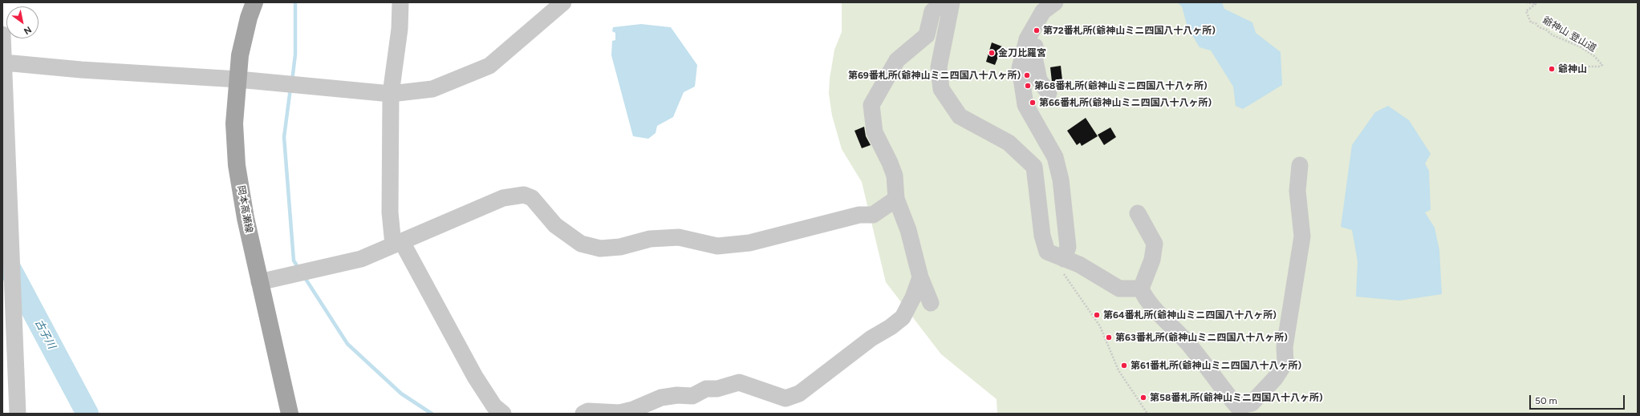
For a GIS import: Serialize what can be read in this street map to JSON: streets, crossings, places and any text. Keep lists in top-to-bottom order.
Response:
{
  "streets": {
    "main road": ["岡本高瀬線"],
    "path": ["爺神山 登山道"]
  },
  "water": ["古子川"],
  "places": [
    "第72番札所(爺神山ミニ四国八十八ヶ所)",
    "金刀比羅宮",
    "爺神山",
    "第69番札所(爺神山ミニ四国八十八ヶ所)",
    "第68番札所(爺神山ミニ四国八十八ヶ所)",
    "第66番札所(爺神山ミニ四国八十八ヶ所)",
    "第64番札所(爺神山ミニ四国八十八ヶ所)",
    "第63番札所(爺神山ミニ四国八十八ヶ所)",
    "第61番札所(爺神山ミニ四国八十八ヶ所)",
    "第58番札所(爺神山ミニ四国八十八ヶ所)"
  ],
  "scale_bar": "50 m",
  "north": "bottom right"
}
